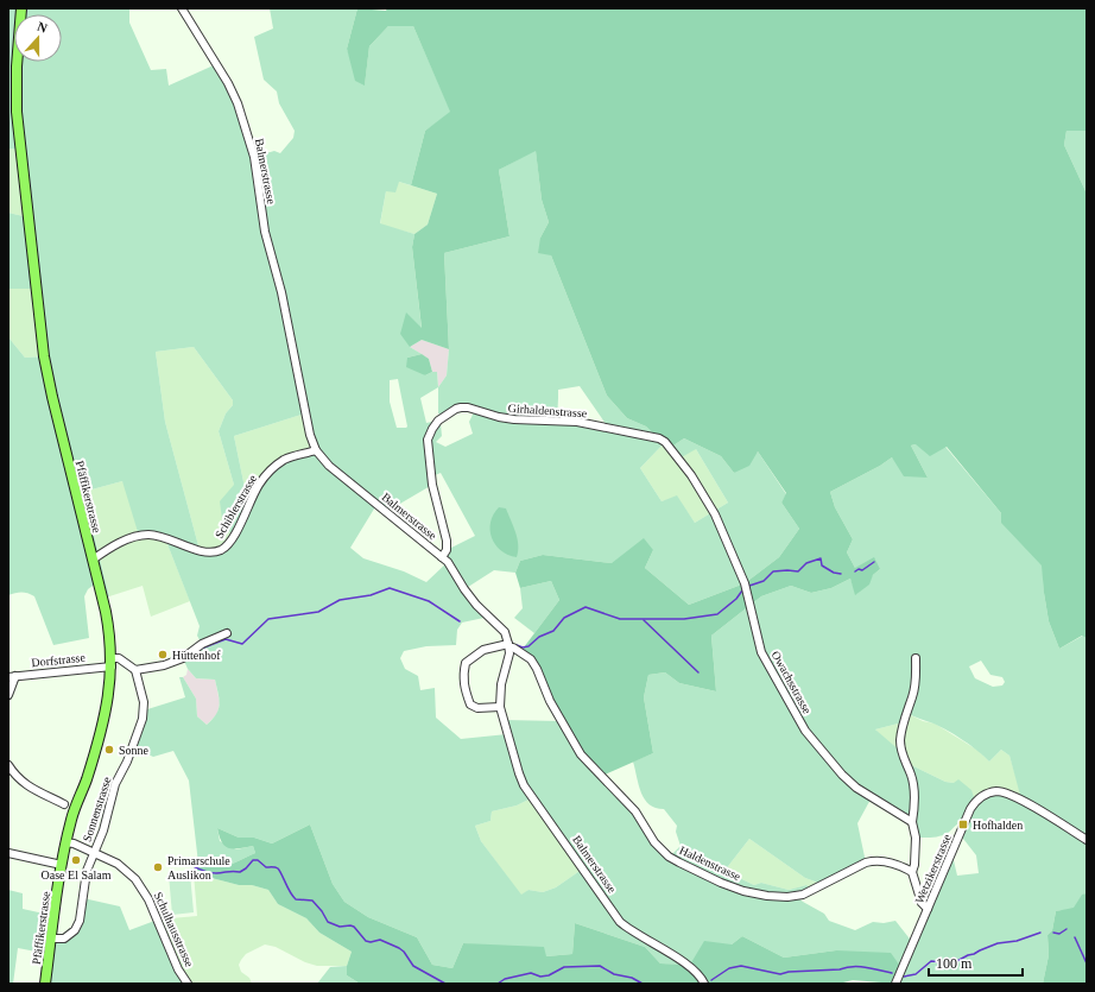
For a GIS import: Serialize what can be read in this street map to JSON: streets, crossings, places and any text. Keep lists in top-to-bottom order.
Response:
{
  "streets": {
    "main road": ["Pfäffikerstrasse"],
    "street": [
      "Balmerstrasse",
      "Girhaldenstrasse",
      "Schiblerstrasse",
      "Dorfstrasse",
      "Owachsstrasse",
      "Sonnenstrasse",
      "Haldenstrasse",
      "Wetzikerstrasse",
      "Schulhausstrasse"
    ]
  },
  "crossings": [
    ["Balmerstrasse", "Girhaldenstrasse"],
    ["Balmerstrasse", "Schiblerstrasse"],
    ["Balmerstrasse", "Haldenstrasse"],
    ["Girhaldenstrasse", "Owachsstrasse"],
    ["Pfäffikerstrasse", "Schiblerstrasse"],
    ["Pfäffikerstrasse", "Dorfstrasse"],
    ["Pfäffikerstrasse", "Sonnenstrasse"],
    ["Pfäffikerstrasse", "Schulhausstrasse"],
    ["Sonnenstrasse", "Schulhausstrasse"]
  ],
  "places": {
    "other": [
      "Hüttenhof",
      "Sonne",
      "Oase El Salam",
      "Primarschule Auslikon"
    ],
    "transit": ["Hofhalden"]
  },
  "scale_bar": "100 m",
  "north": "top"
}
